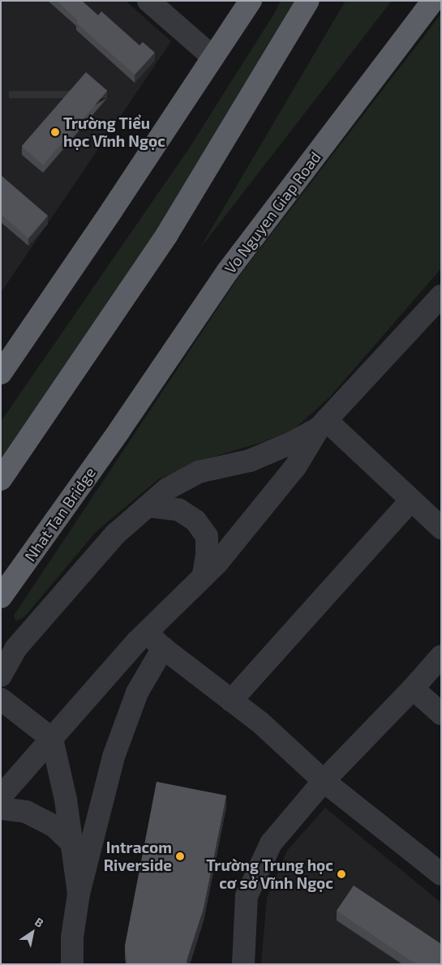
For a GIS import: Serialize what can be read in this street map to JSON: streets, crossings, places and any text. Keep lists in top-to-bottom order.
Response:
{
  "streets": {
    "highway": ["Vo Nguyen Giap Road", "Nhat Tan Bridge"]
  },
  "crossings": [
    ["Vo Nguyen Giap Road", "Nhat Tan Bridge"]
  ],
  "places": ["Trường Tiểu học Vĩnh Ngọc", "Intracom Riverside", "Trường Trung học cơ sở Vĩnh Ngọc"],
  "north": "top right"
}
